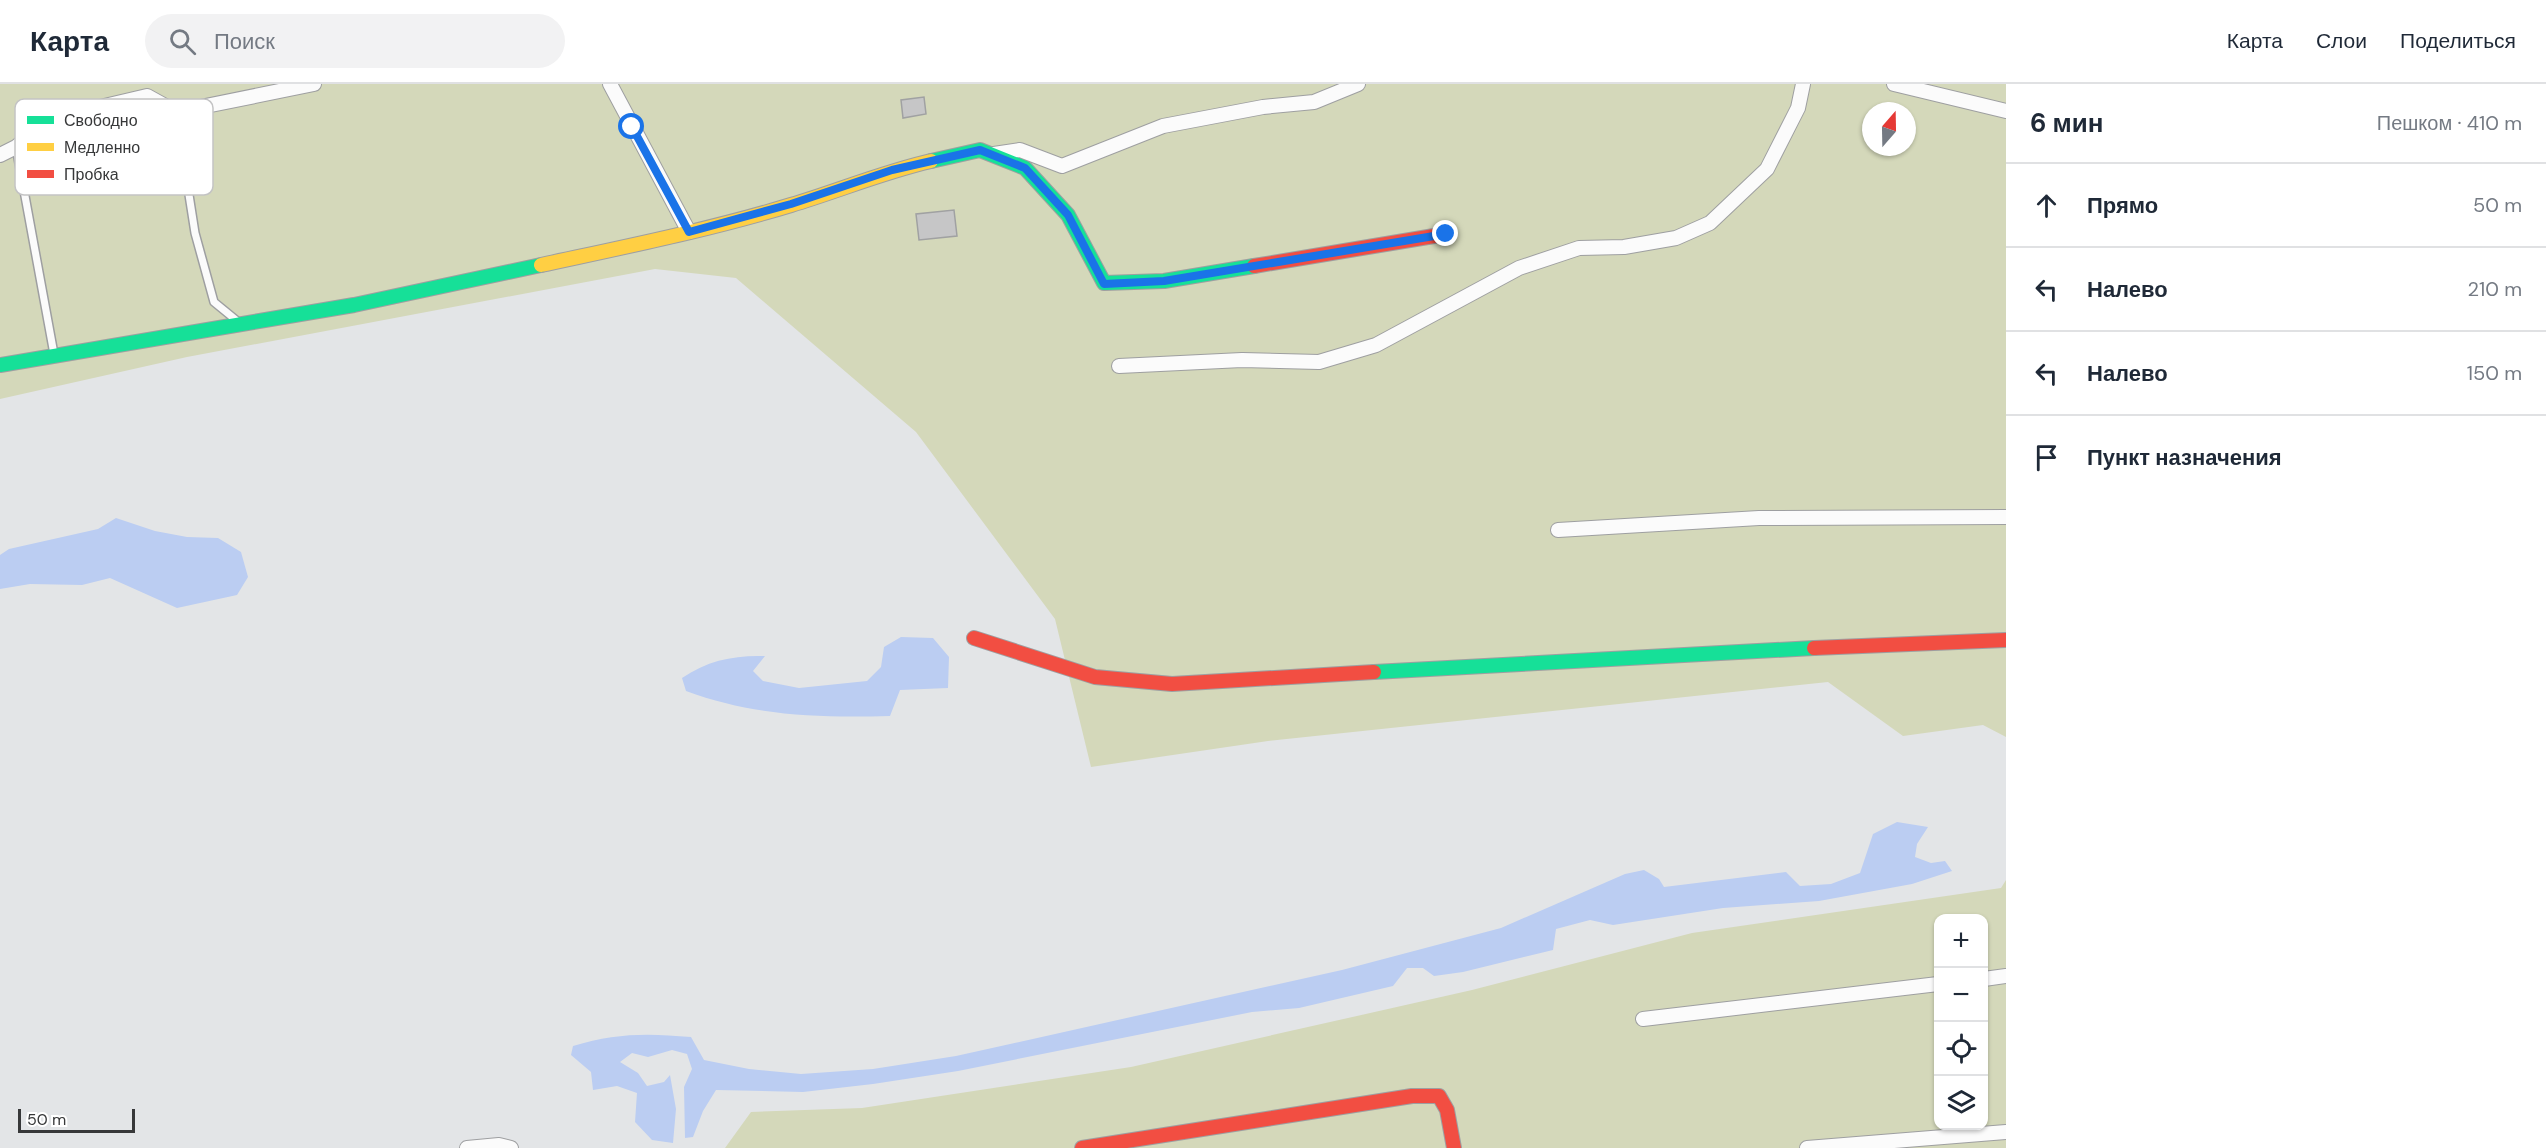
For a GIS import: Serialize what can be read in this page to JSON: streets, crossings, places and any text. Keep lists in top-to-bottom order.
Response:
{
  "legend": ["Свободно", "Медленно", "Пробка"],
  "scale_bar": "50 m",
  "north": "top",
  "page": {
    "header": "Карта",
    "search": "Поиск",
    "nav": ["Карта", "Слои", "Поделиться"],
    "heading": ["6 мин", "Пешком · 410 m"],
    "list": [
      ["Прямо", "50 m"],
      ["Налево", "210 m"],
      ["Налево", "150 m"],
      "Пункт назначения"
    ],
    "map_buttons": ["+", "−"],
    "scale": "50 m"
  }
}
